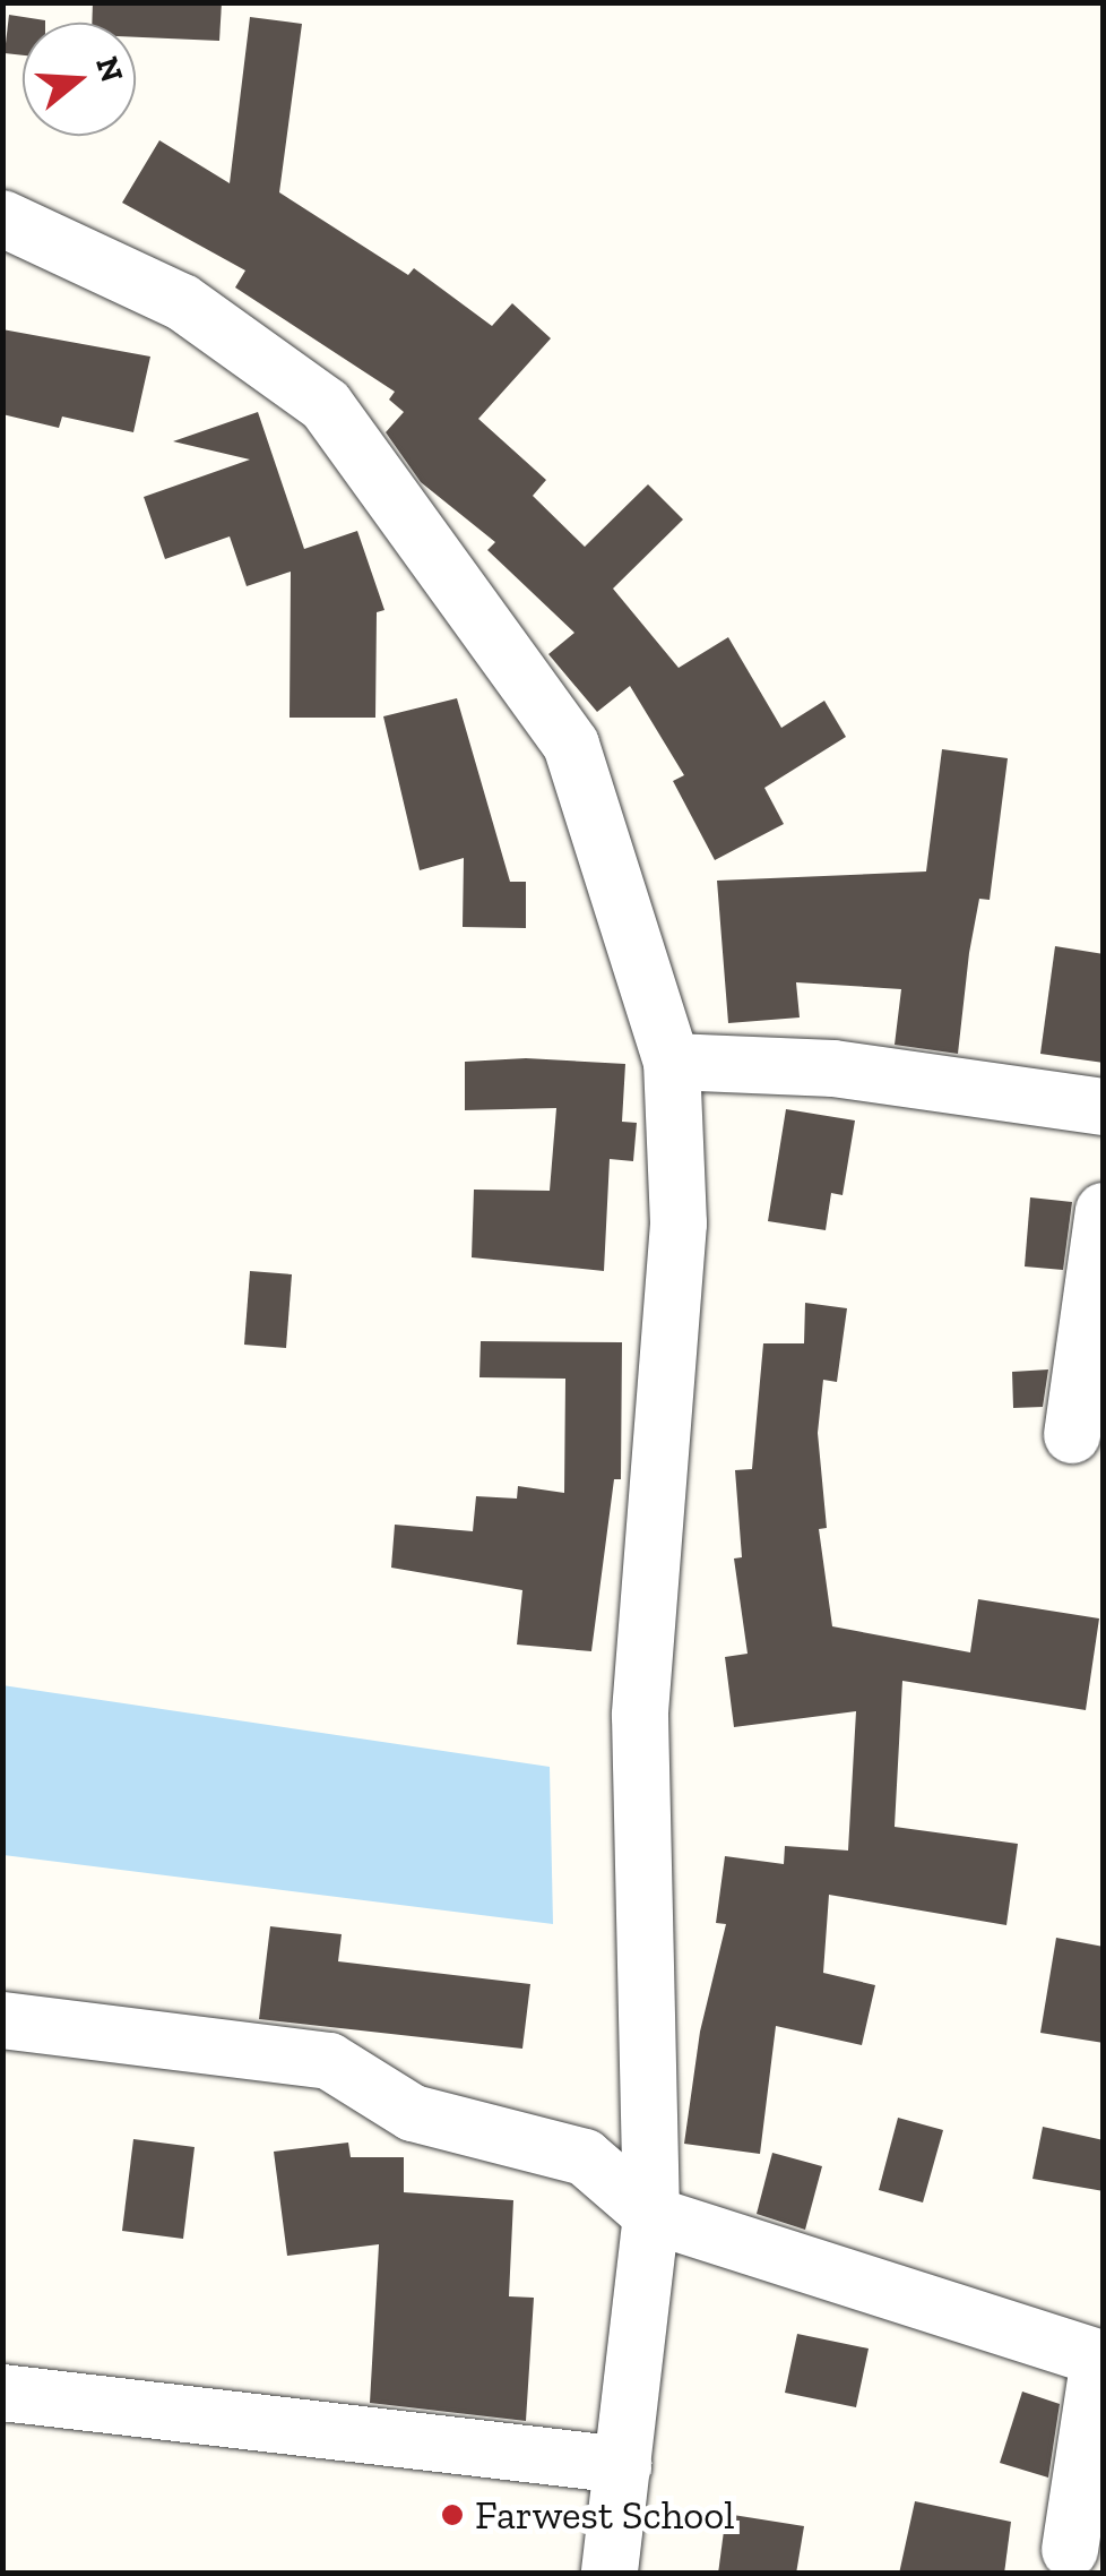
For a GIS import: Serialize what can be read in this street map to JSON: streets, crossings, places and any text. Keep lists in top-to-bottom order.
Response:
{
  "places": ["Farwest School"],
  "north": "right"
}
